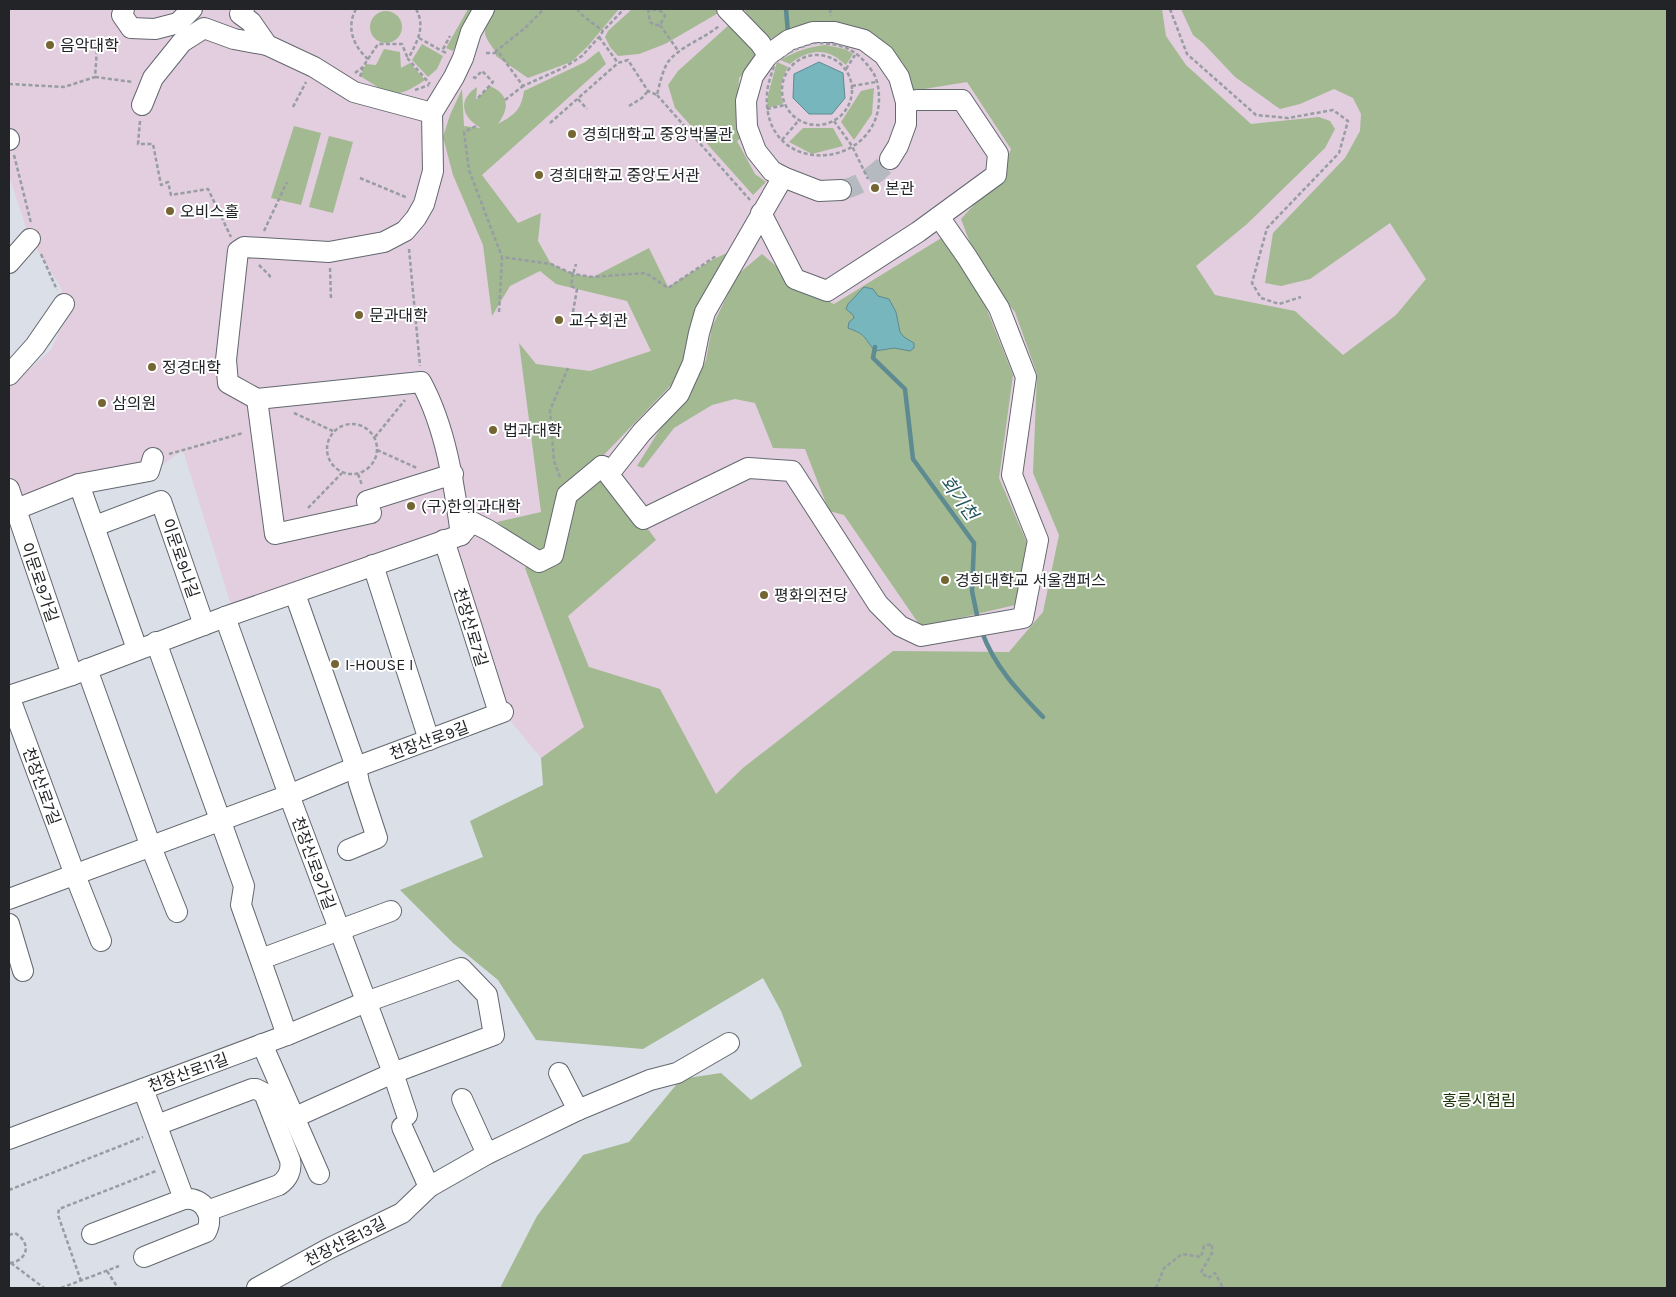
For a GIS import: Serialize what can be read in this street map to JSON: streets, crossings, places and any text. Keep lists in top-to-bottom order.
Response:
{
  "streets": {
    "street": [
      "이문로9나길",
      "이문로9가길",
      "천장산로7길",
      "천장산로9길",
      "천장산로9가길",
      "천장산로11길",
      "천장산로13길"
    ]
  },
  "crossings": [
    ["이문로9나길", "천장산로7길"],
    ["이문로9가길", "천장산로7길"],
    ["천장산로7길", "천장산로9길"],
    ["천장산로9길", "천장산로9가길"],
    ["천장산로9가길", "천장산로11길"],
    ["천장산로9가길", "천장산로13길"]
  ],
  "water": ["회기천"],
  "parks": ["홍릉시험림"],
  "places": [
    "음악대학",
    "경희대학교 중앙박물관",
    "경희대학교 중앙도서관",
    "본관",
    "오비스홀",
    "문과대학",
    "교수회관",
    "정경대학",
    "삼의원",
    "법과대학",
    "(구)한의과대학",
    "경희대학교 서울캠퍼스",
    "평화의전당",
    "I-HOUSE I"
  ]
}
